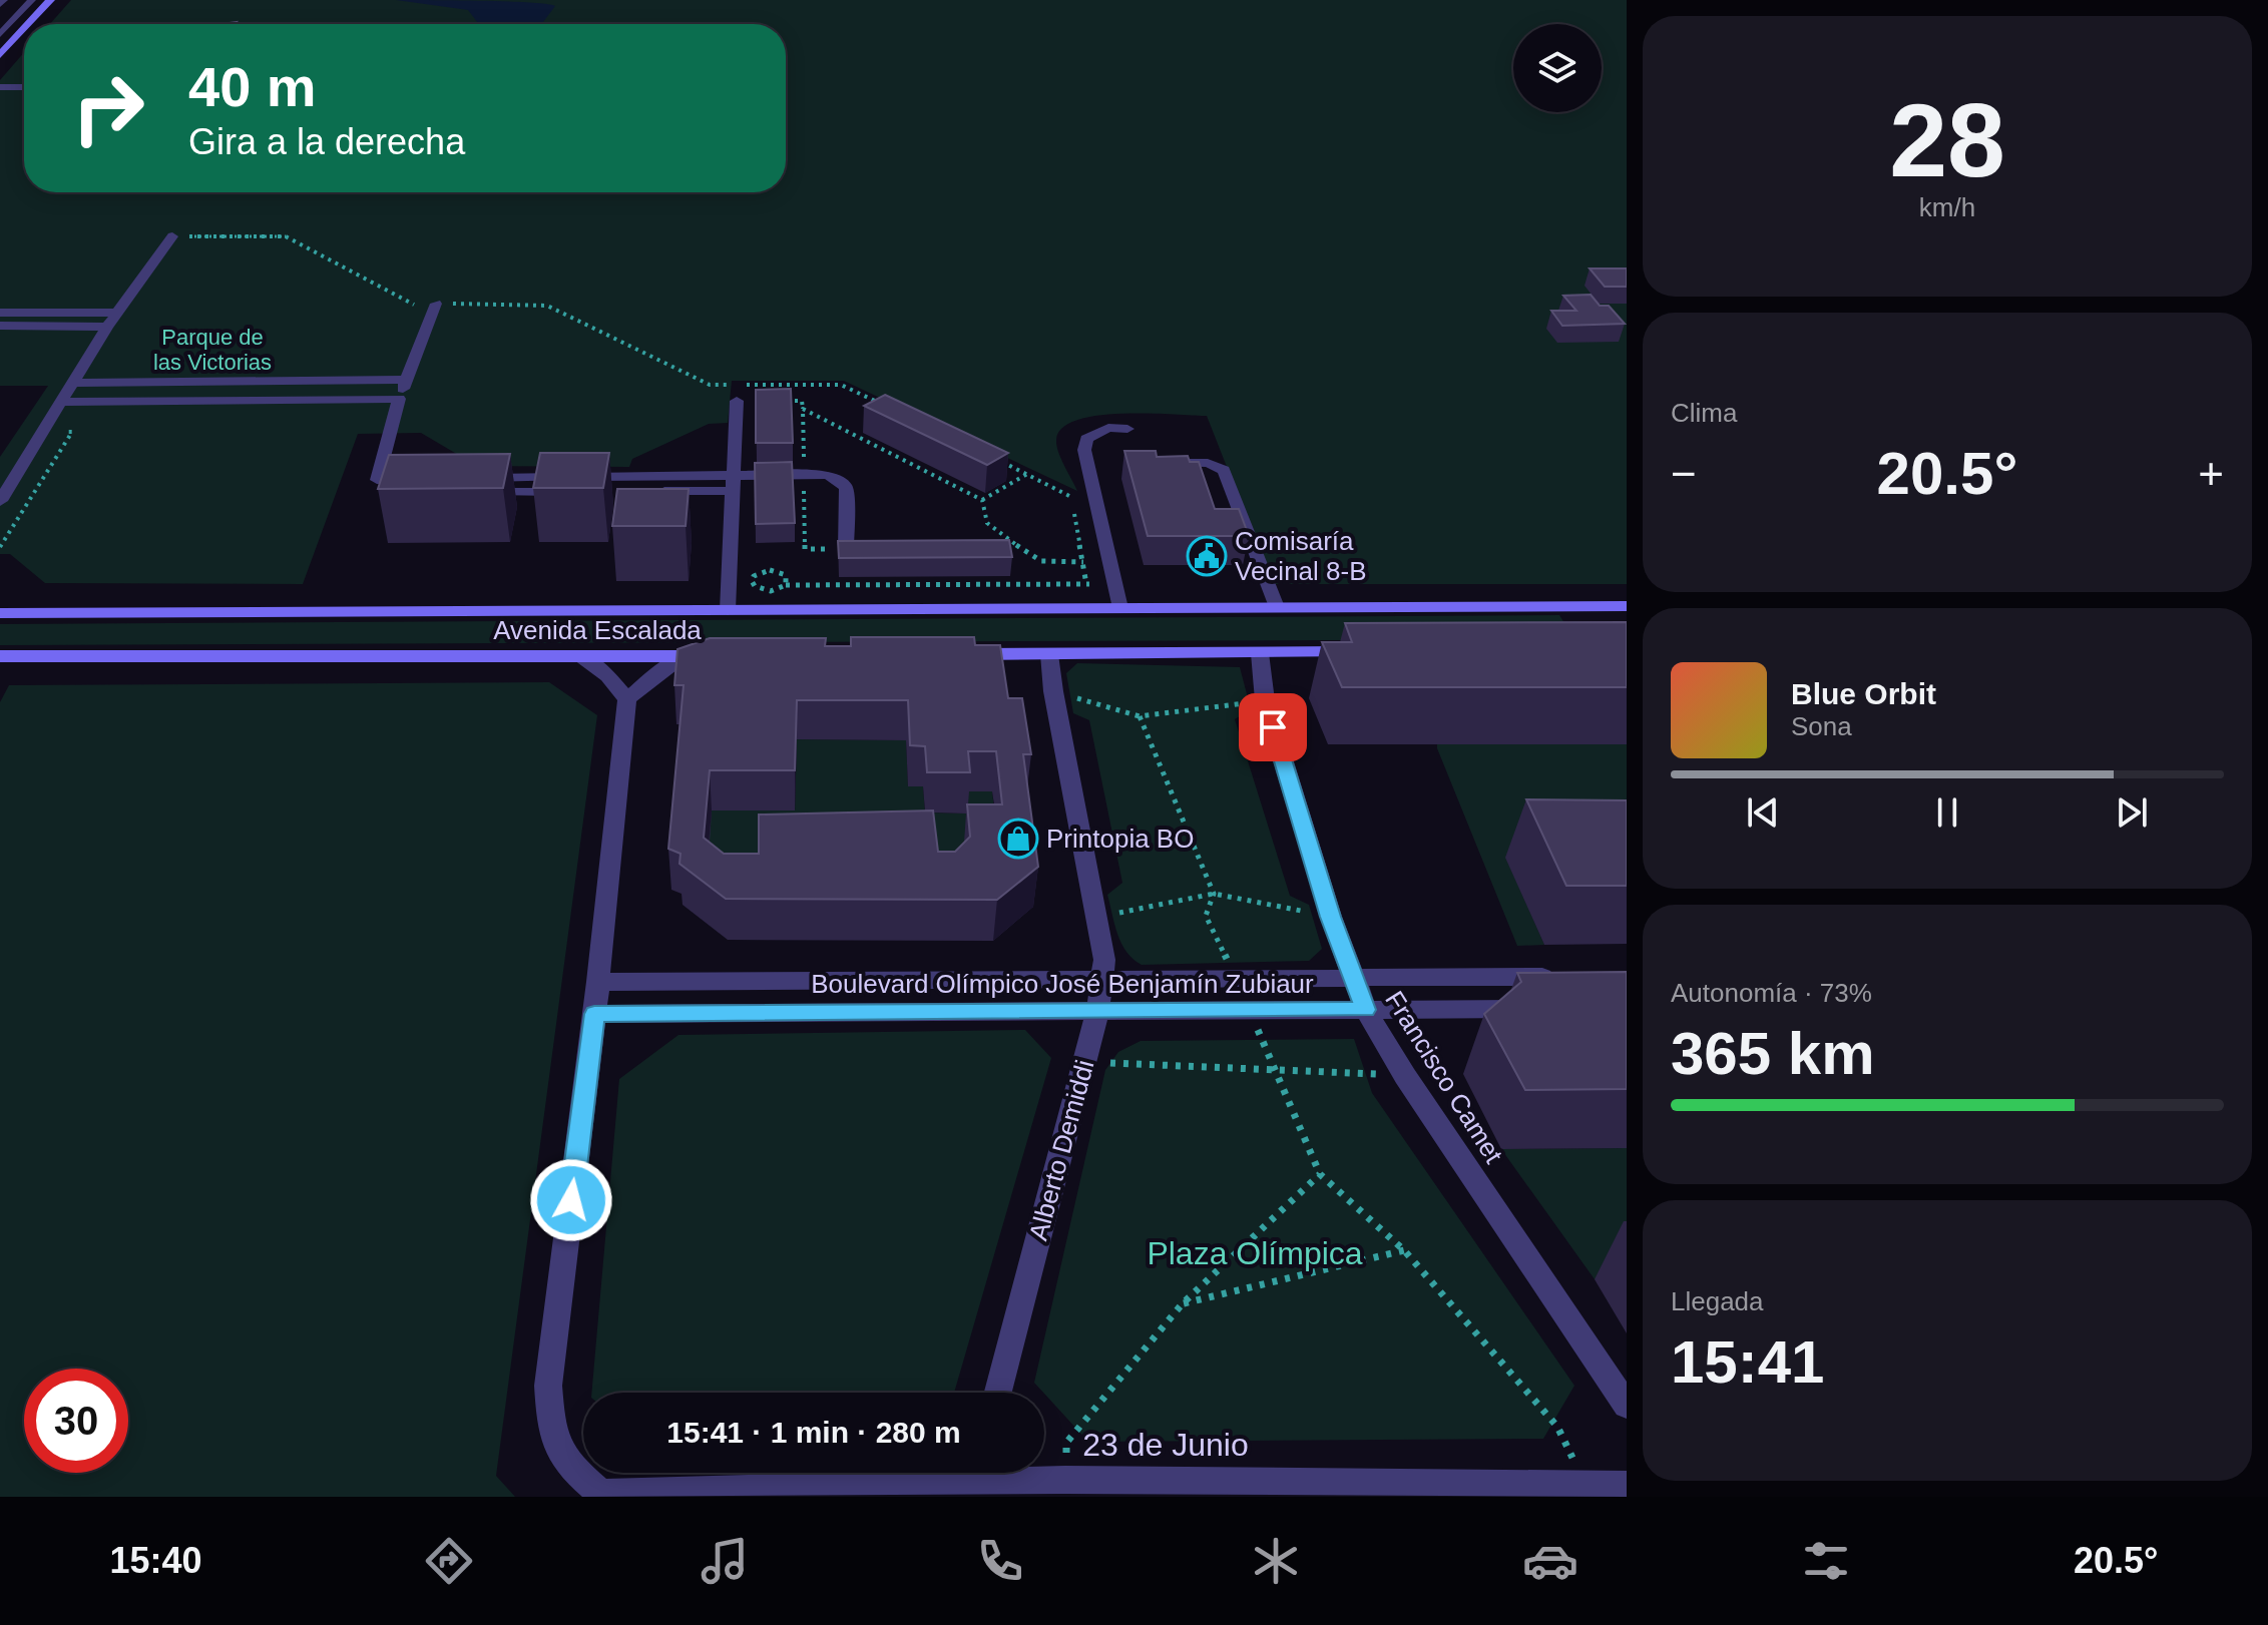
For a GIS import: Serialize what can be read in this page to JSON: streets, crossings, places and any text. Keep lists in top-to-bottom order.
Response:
{
  "streets": {
    "main road": ["Avenida Escalada"],
    "street": [
      "Boulevard Olímpico José Benjamín Zubiaur",
      "Francisco Camet",
      "Alberto Demiddi",
      "23 de Junio"
    ]
  },
  "crossings": [
    ["Boulevard Olímpico José Benjamín Zubiaur", "Francisco Camet"],
    ["Boulevard Olímpico José Benjamín Zubiaur", "Alberto Demiddi"],
    ["Boulevard Olímpico José Benjamín Zubiaur", "23 de Junio"]
  ],
  "parks": ["Parque de las Victorias", "Plaza Olímpica"],
  "places": {
    "public building": ["Comisaría Vecinal 8-B"],
    "shop": ["Printopia BO"]
  },
  "page": {
    "tile": [
      ["28", "km/h"],
      "Clima",
      ["Autonomía · 73%", "365 km"],
      ["Llegada", "15:41"]
    ],
    "turn": ["40 m", "Gira a la derecha"],
    "heat": ["−", "20.5°", "+"],
    "song": ["Blue Orbit", "Sona"],
    "limit": "30",
    "trip": "15:41 · 1 min · 280 m",
    "tabs": ["15:40", "20.5°"]
  }
}
